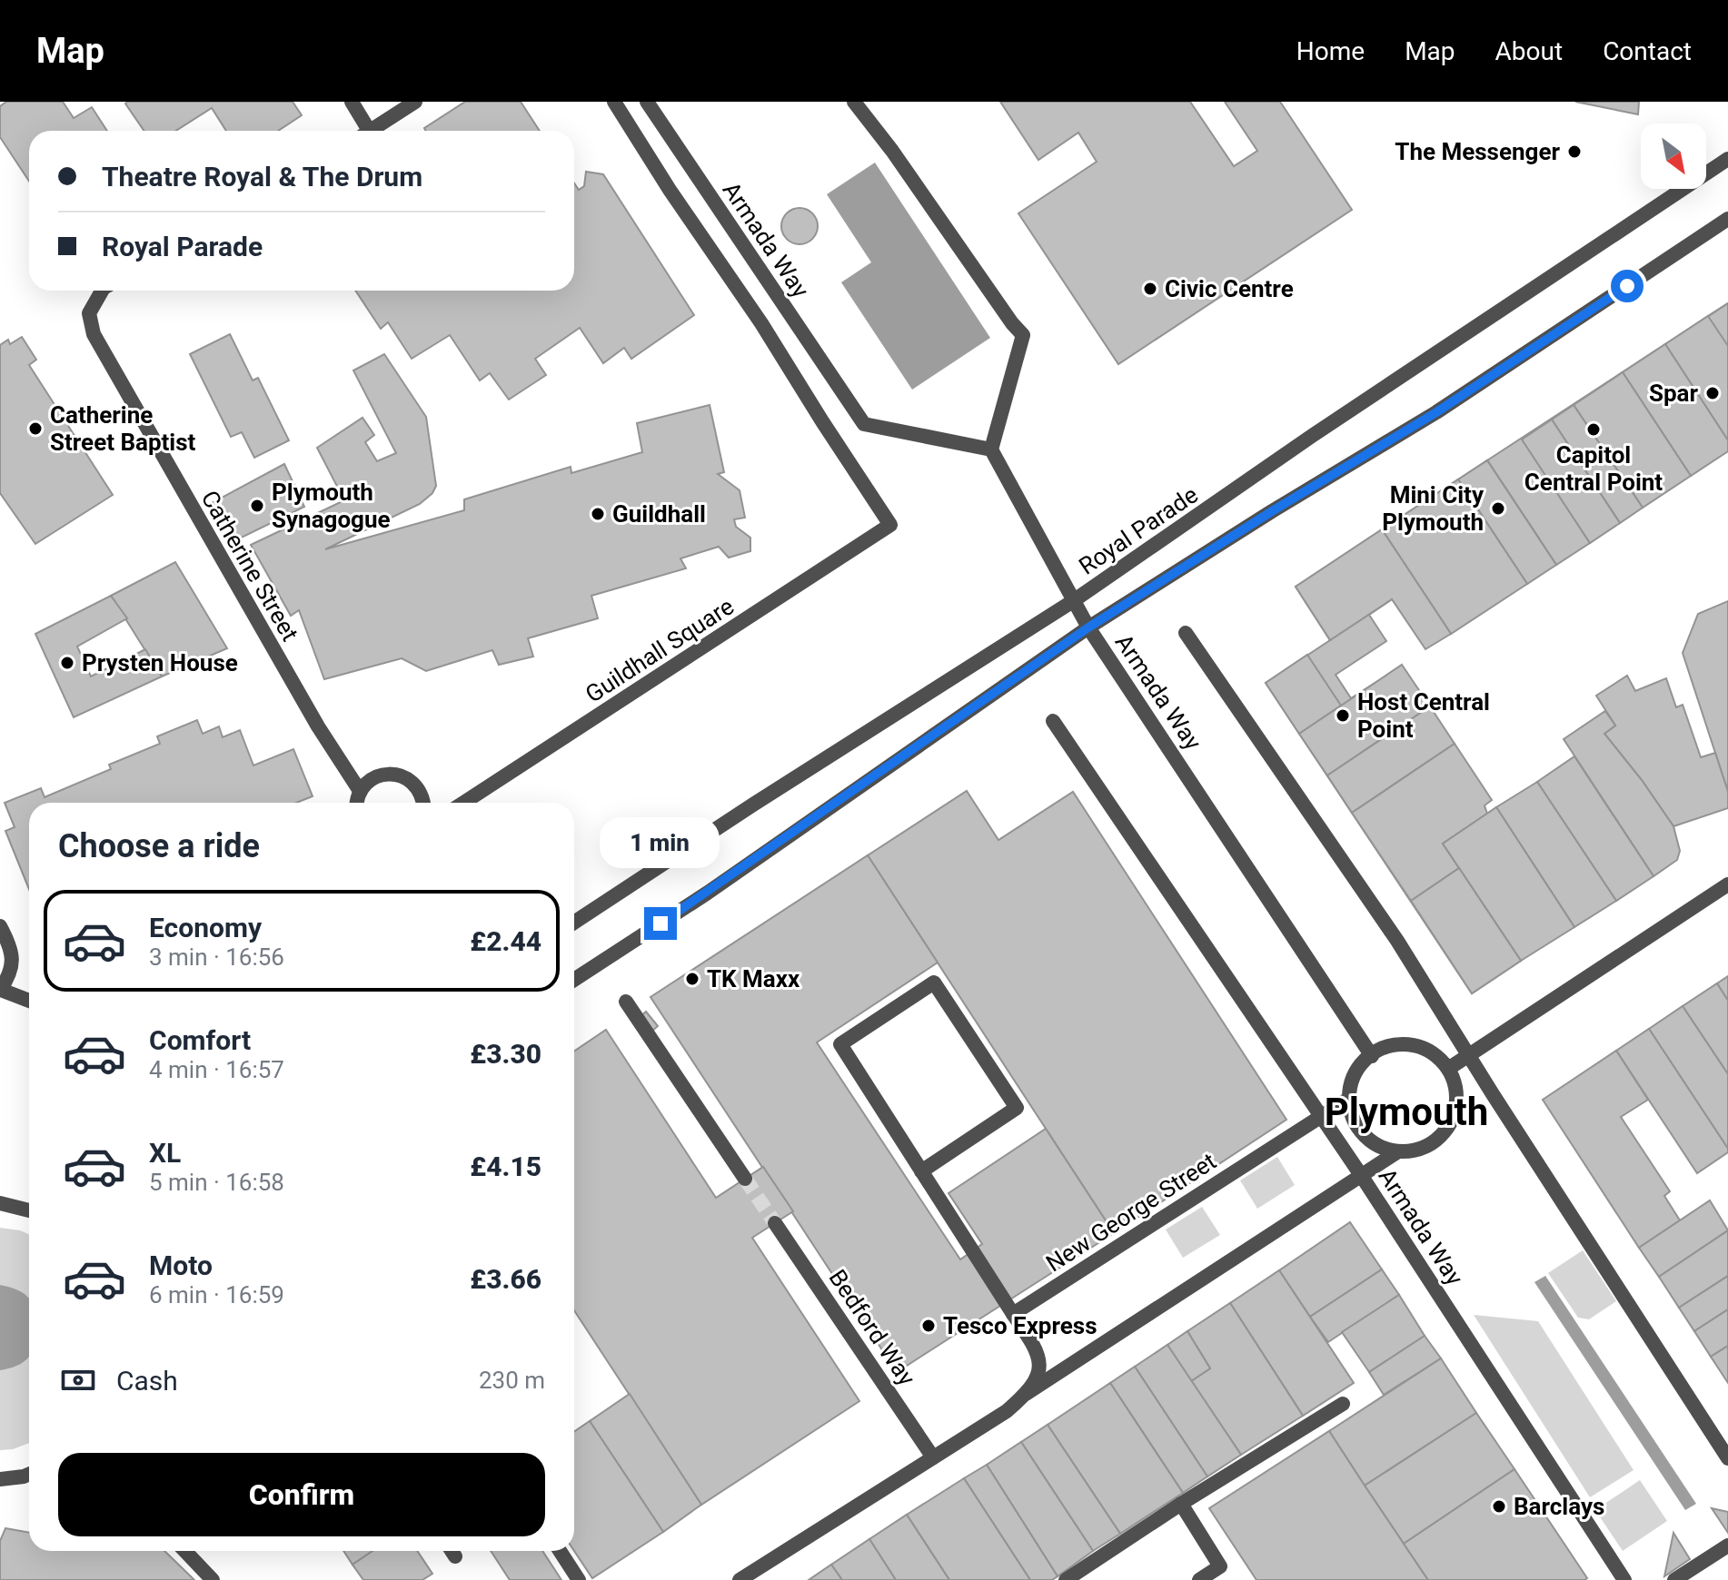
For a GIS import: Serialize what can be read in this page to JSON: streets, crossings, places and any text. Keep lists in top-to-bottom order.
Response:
{
  "streets": {
    "street": [
      "Armada Way",
      "Royal Parade",
      "Catherine Street",
      "Guildhall Square",
      "New George Street",
      "Bedford Way"
    ]
  },
  "crossings": [
    ["Armada Way", "Royal Parade"],
    ["Armada Way", "New George Street"]
  ],
  "districts": ["Plymouth"],
  "places": [
    "The Messenger",
    "Civic Centre",
    "Spar",
    "Catherine Street Baptist",
    "Capitol Central Point",
    "Plymouth Synagogue",
    "Mini City Plymouth",
    "Guildhall",
    "Prysten House",
    "Host Central Point",
    "TK Maxx",
    "Tesco Express",
    "Barclays"
  ],
  "north": "bottom right",
  "page": {
    "header": "Map",
    "nav": [
      "Home",
      "Map",
      "About",
      "Contact"
    ],
    "banner": ["Theatre Royal & The Drum", "Royal Parade"],
    "heading": "Choose a ride",
    "bubble": "1 min",
    "list": [
      {
        "name": "Economy",
        "note": "3 min · 16:56",
        "value": "£2.44"
      },
      {
        "name": "Comfort",
        "note": "4 min · 16:57",
        "value": "£3.30"
      },
      {
        "name": "XL",
        "note": "5 min · 16:58",
        "value": "£4.15"
      },
      {
        "name": "Moto",
        "note": "6 min · 16:59",
        "value": "£3.66"
      }
    ],
    "pay": ["Cash", "230 m"],
    "buttons": "Confirm"
  }
}
